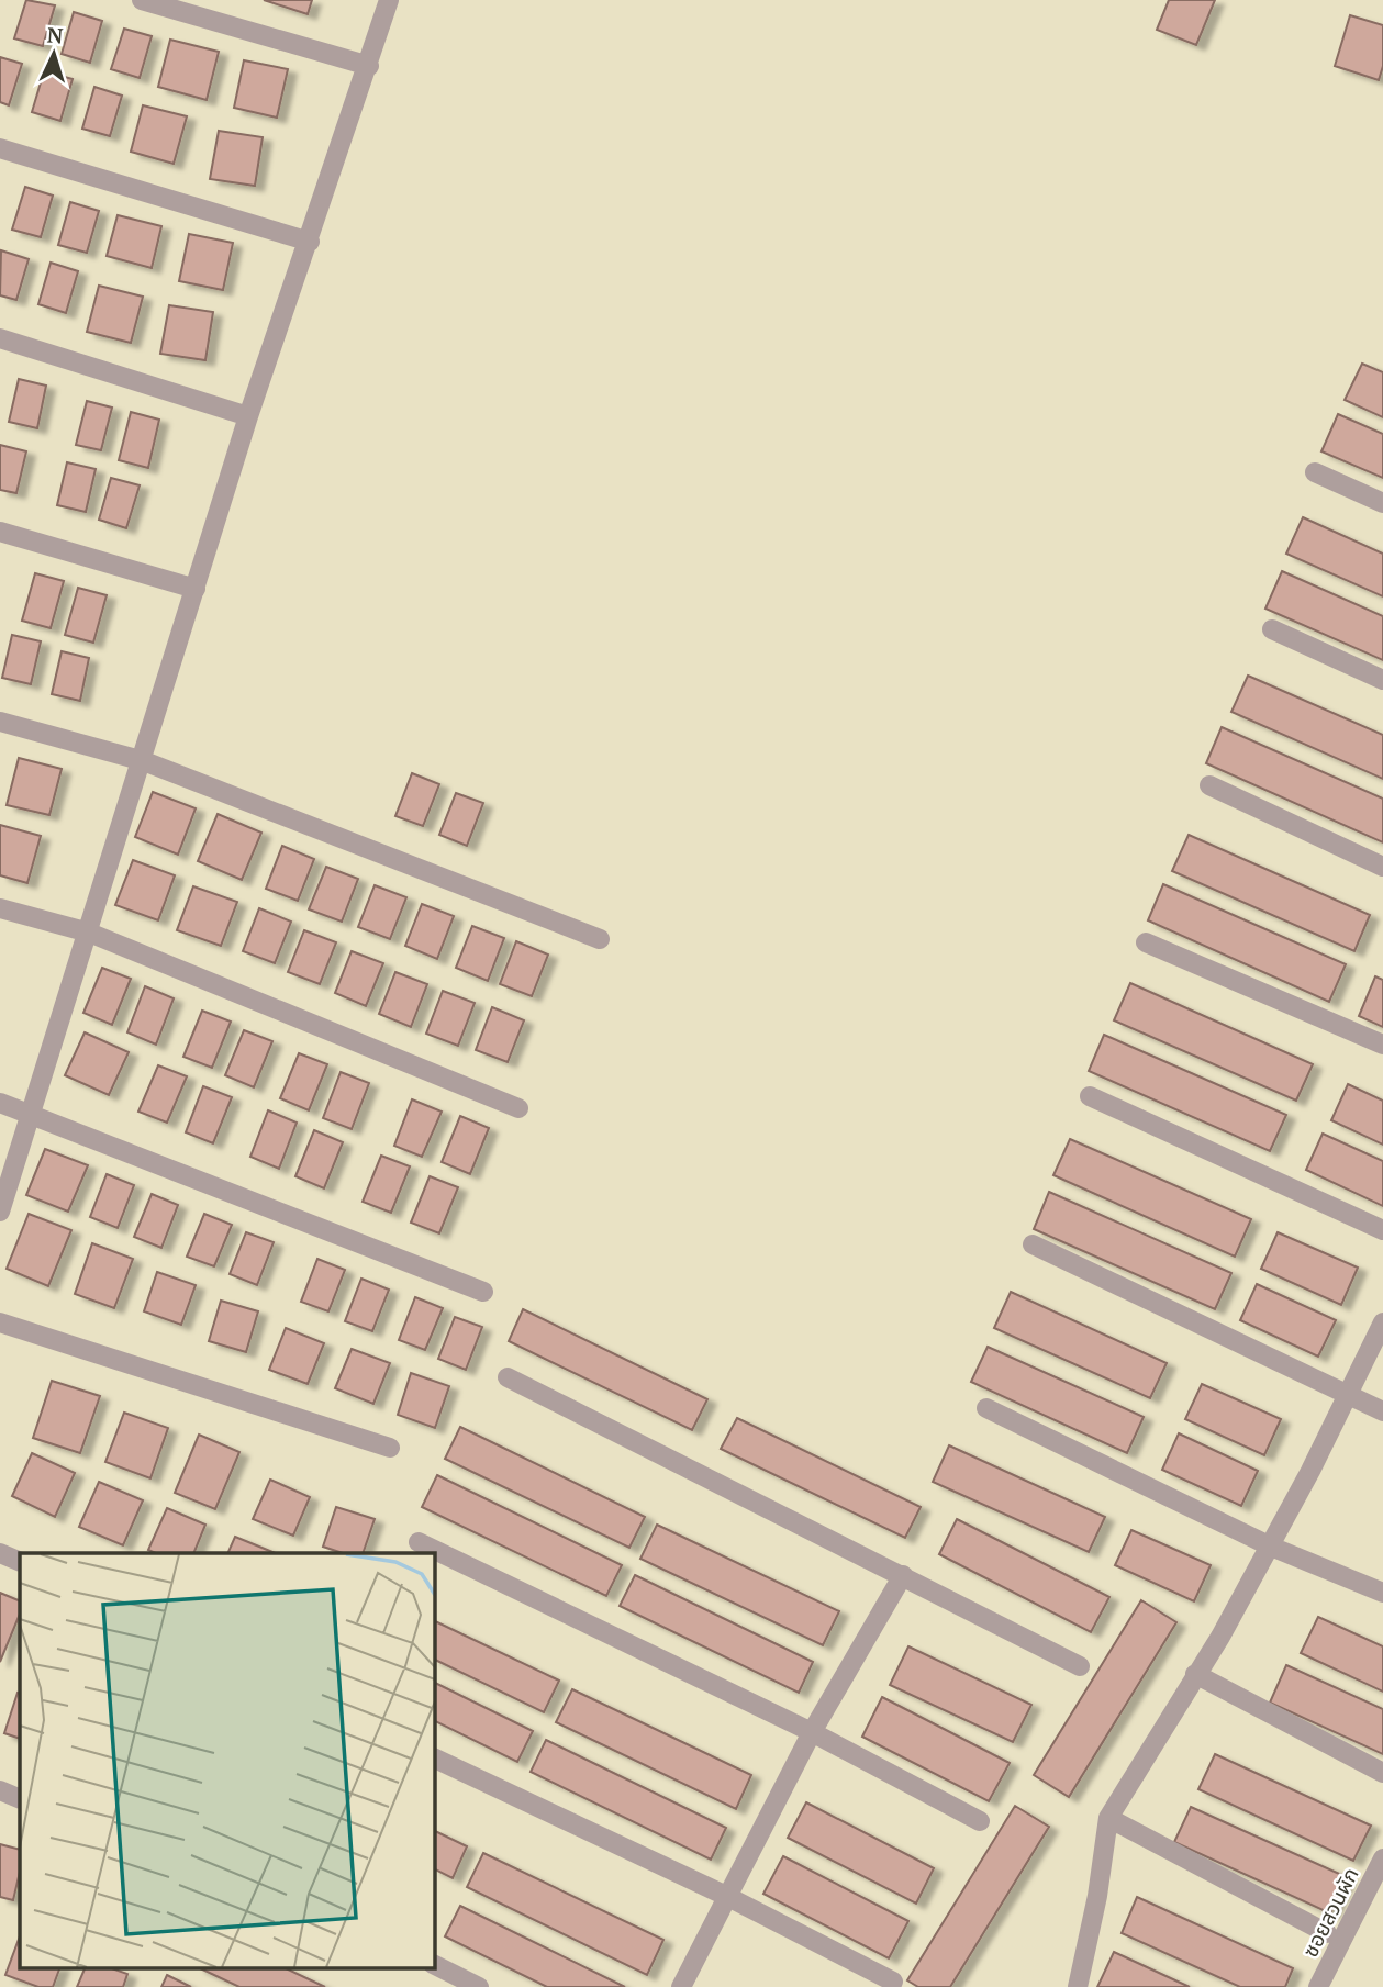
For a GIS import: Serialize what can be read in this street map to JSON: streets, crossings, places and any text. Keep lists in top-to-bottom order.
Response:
{
  "streets": {
    "street": ["ซอยสวนผัก"]
  },
  "north": "top"
}
